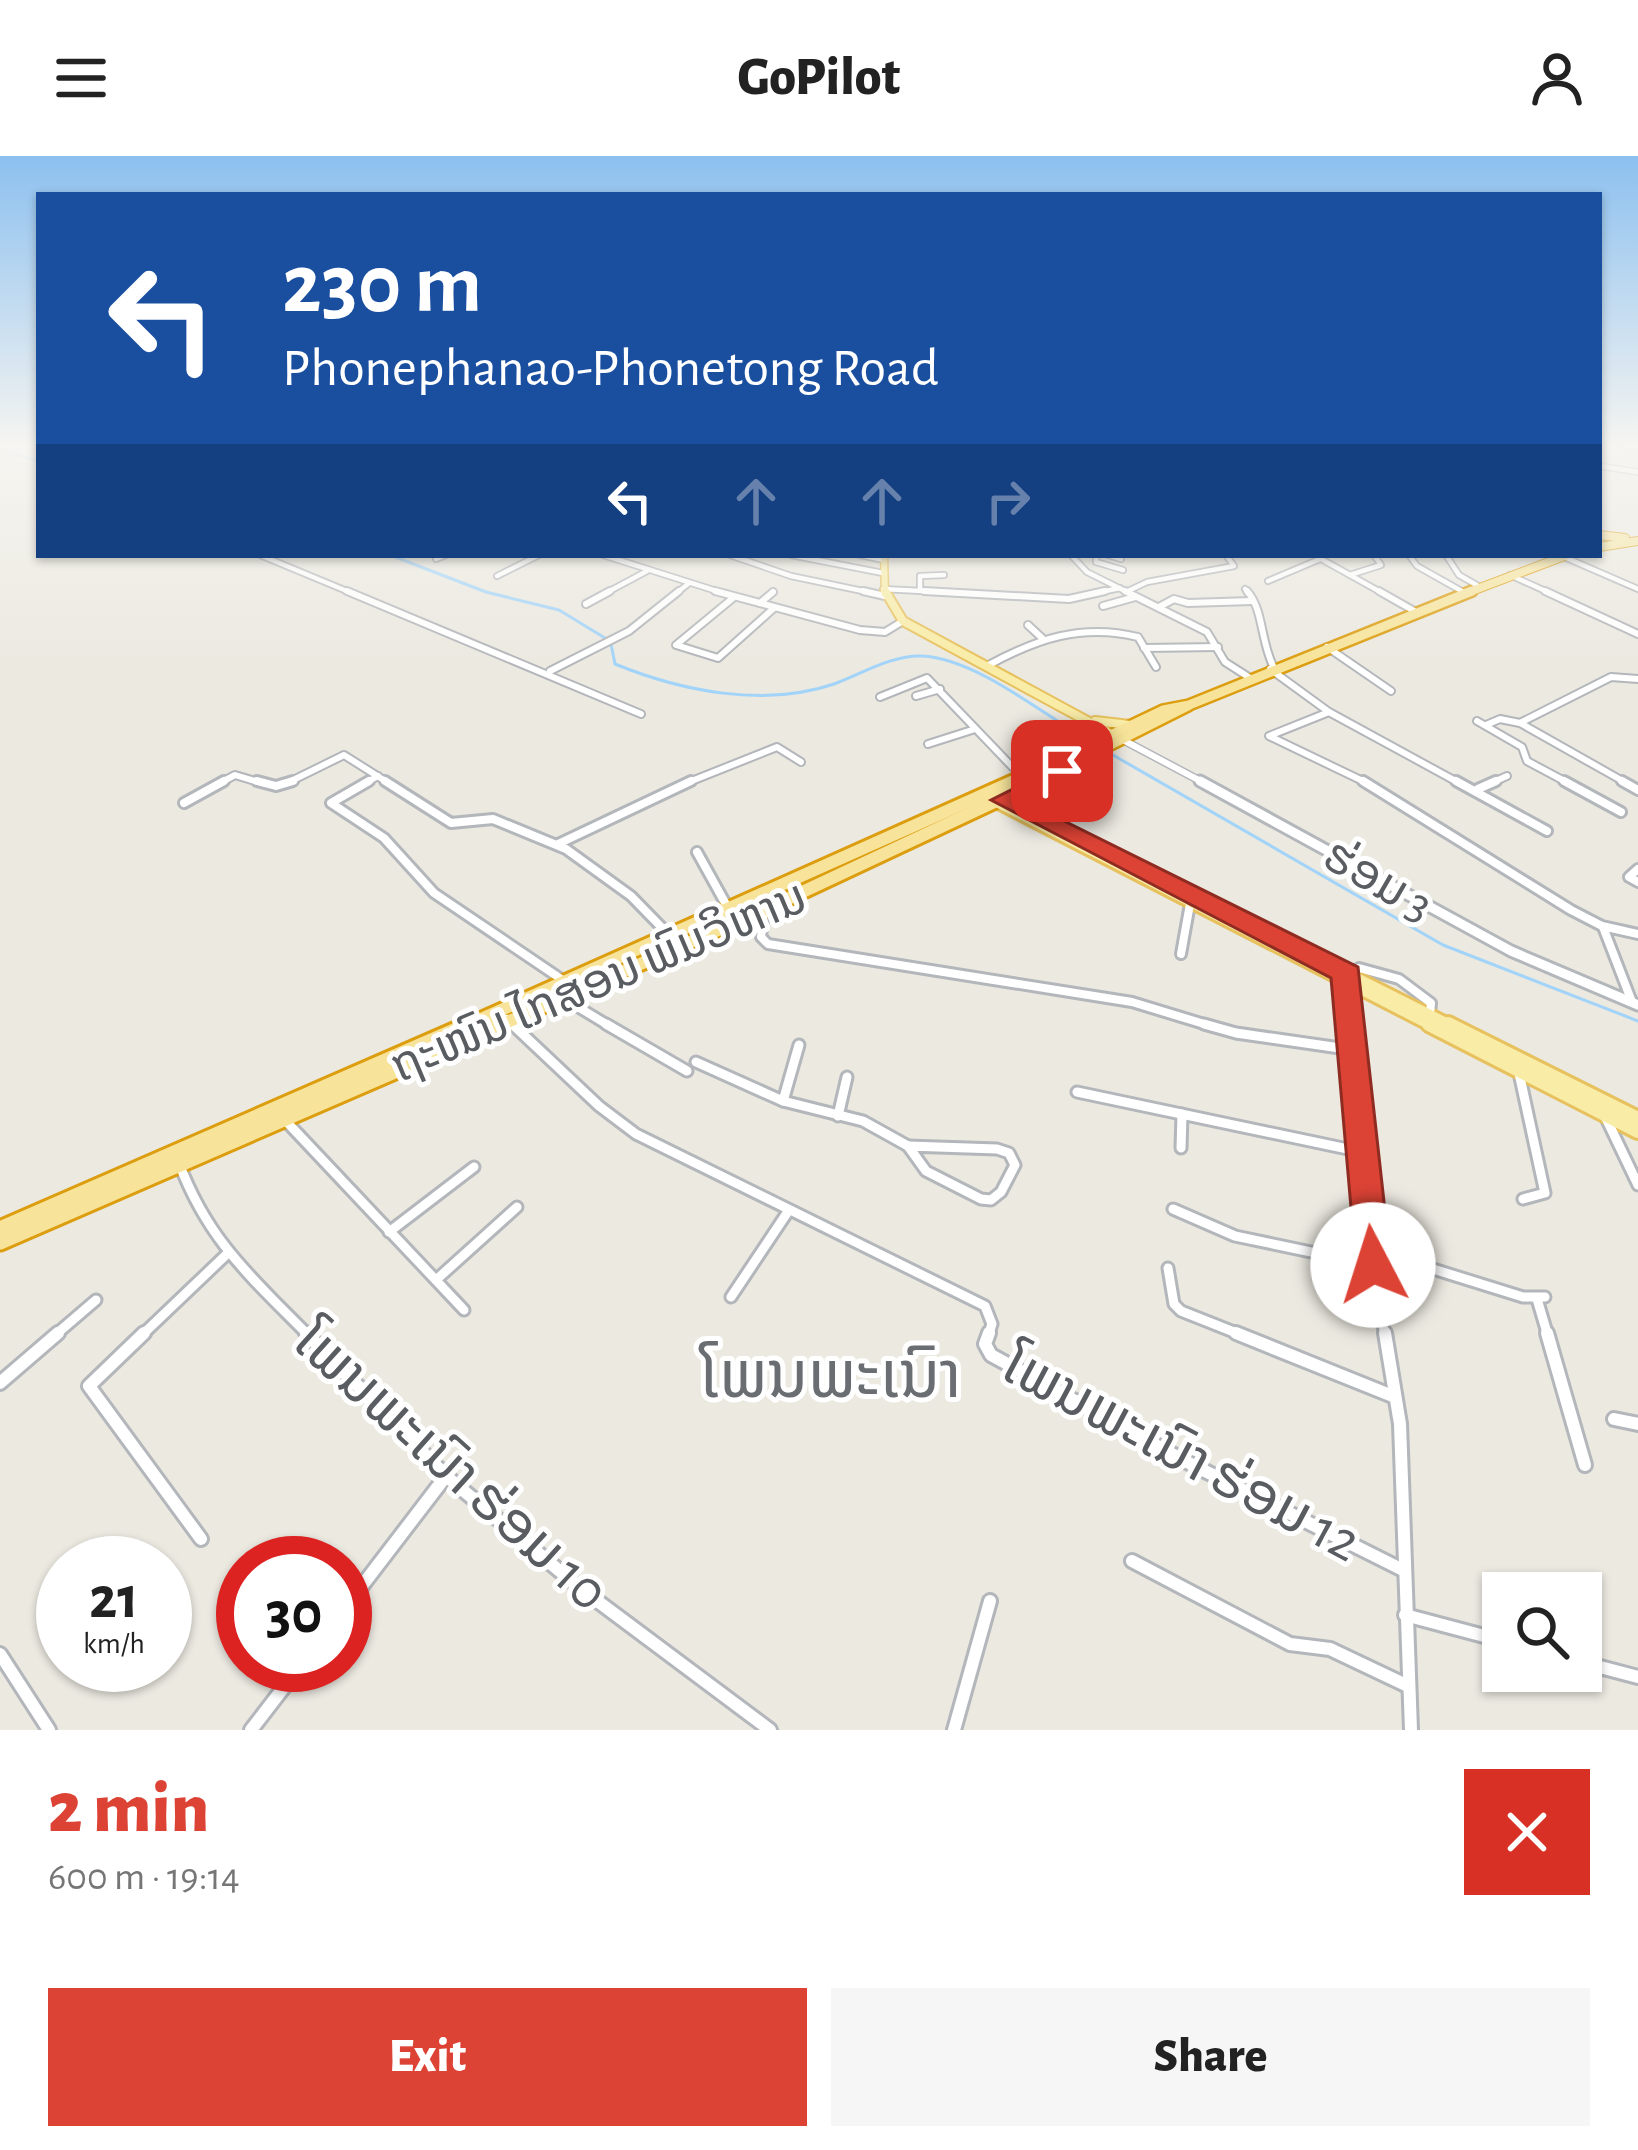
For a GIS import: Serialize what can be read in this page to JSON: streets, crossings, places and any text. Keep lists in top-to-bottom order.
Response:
{
  "streets": {
    "highway": ["ຖະໜົນ ໄກສອນ ພົມວິຫານ"],
    "street": ["ຮ່ອມ 3", "ໂພນພະເນົາ ຮ່ອມ 12", "ໂພນພະເນົາ ຮ່ອມ 10"]
  },
  "crossings": [
    ["ຮ່ອມ 3", "ຖະໜົນ ໄກສອນ ພົມວິຫານ"],
    ["ຖະໜົນ ໄກສອນ ພົມວິຫານ", "ໂພນພະເນົາ ຮ່ອມ 12"],
    ["ຖະໜົນ ໄກສອນ ພົມວິຫານ", "ໂພນພະເນົາ ຮ່ອມ 10"]
  ],
  "districts": ["ໂພນພະເນົາ"],
  "page": {
    "header": "GoPilot",
    "turn": ["230 m", "Phonephanao-Phonetong Road"],
    "speed": "21 km/h",
    "limit": "30",
    "heading": ["2 min", "600 m · 19:14"],
    "buttons": ["Exit", "Share"]
  }
}
